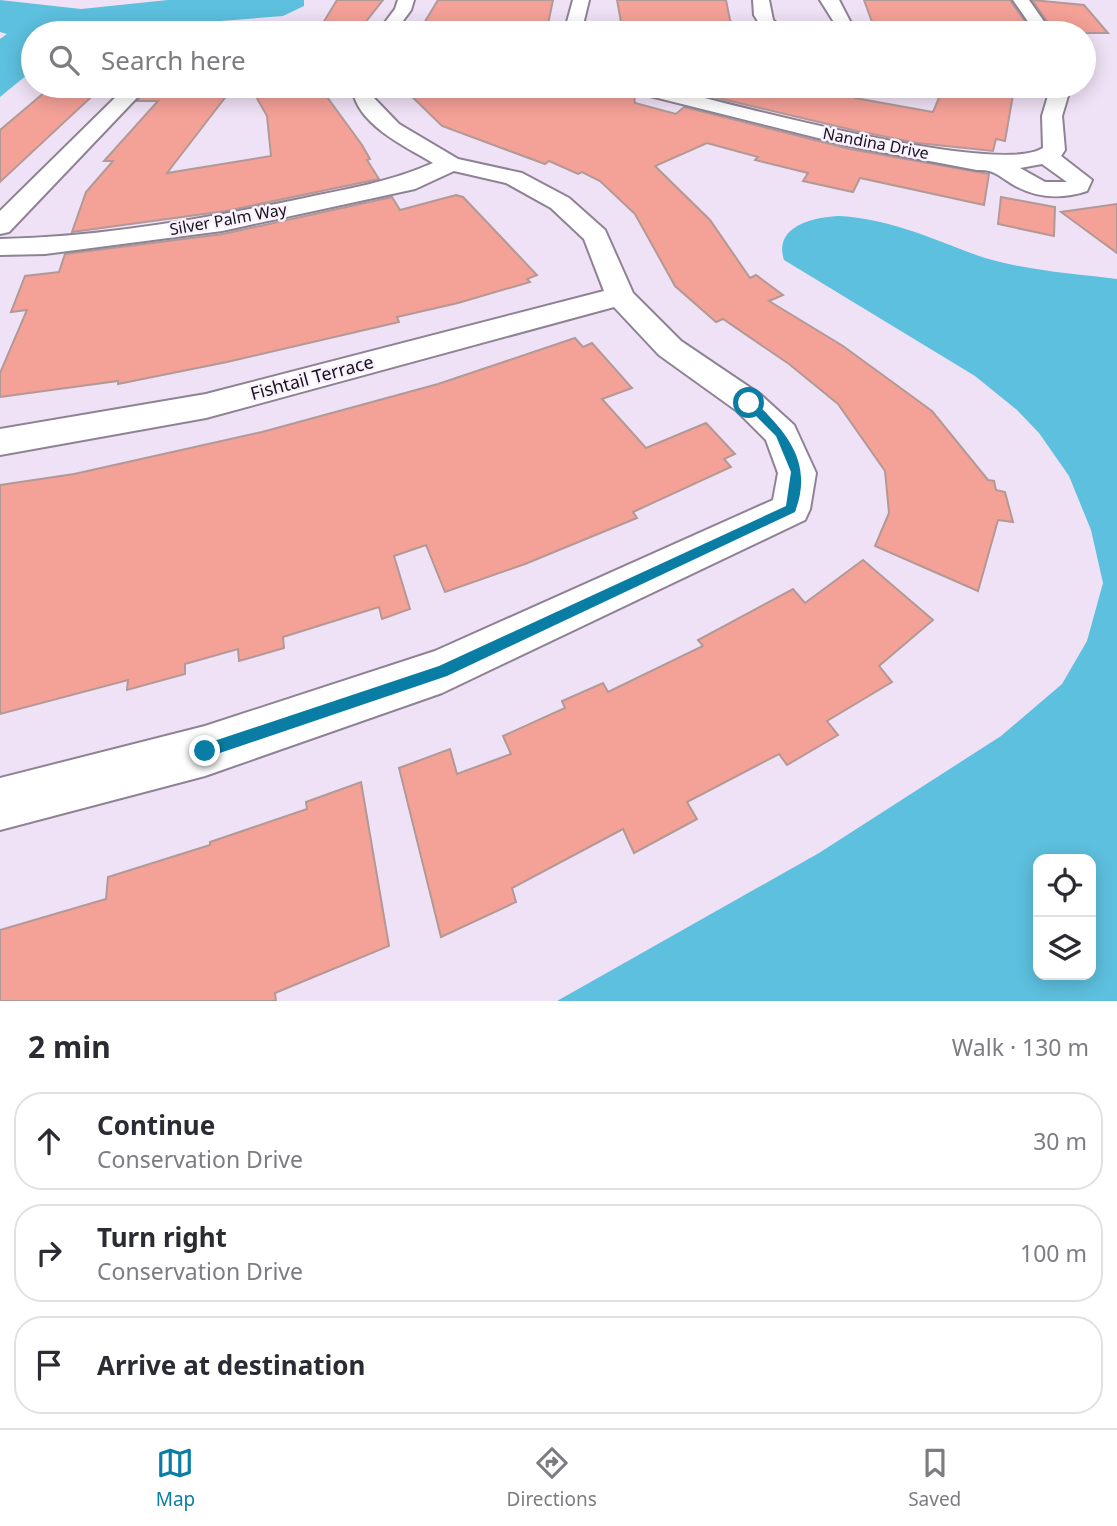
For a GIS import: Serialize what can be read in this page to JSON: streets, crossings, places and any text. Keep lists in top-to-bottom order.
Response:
{
  "streets": {
    "street": ["Nandina Drive", "Silver Palm Way", "Fishtail Terrace"]
  },
  "page": {
    "search": "Search here",
    "heading": ["2 min", "Walk · 130 m"],
    "list": [
      ["Continue", "Conservation Drive", "30 m"],
      ["Turn right", "Conservation Drive", "100 m"],
      "Arrive at destination"
    ],
    "nav": ["Map", "Directions", "Saved"]
  }
}
